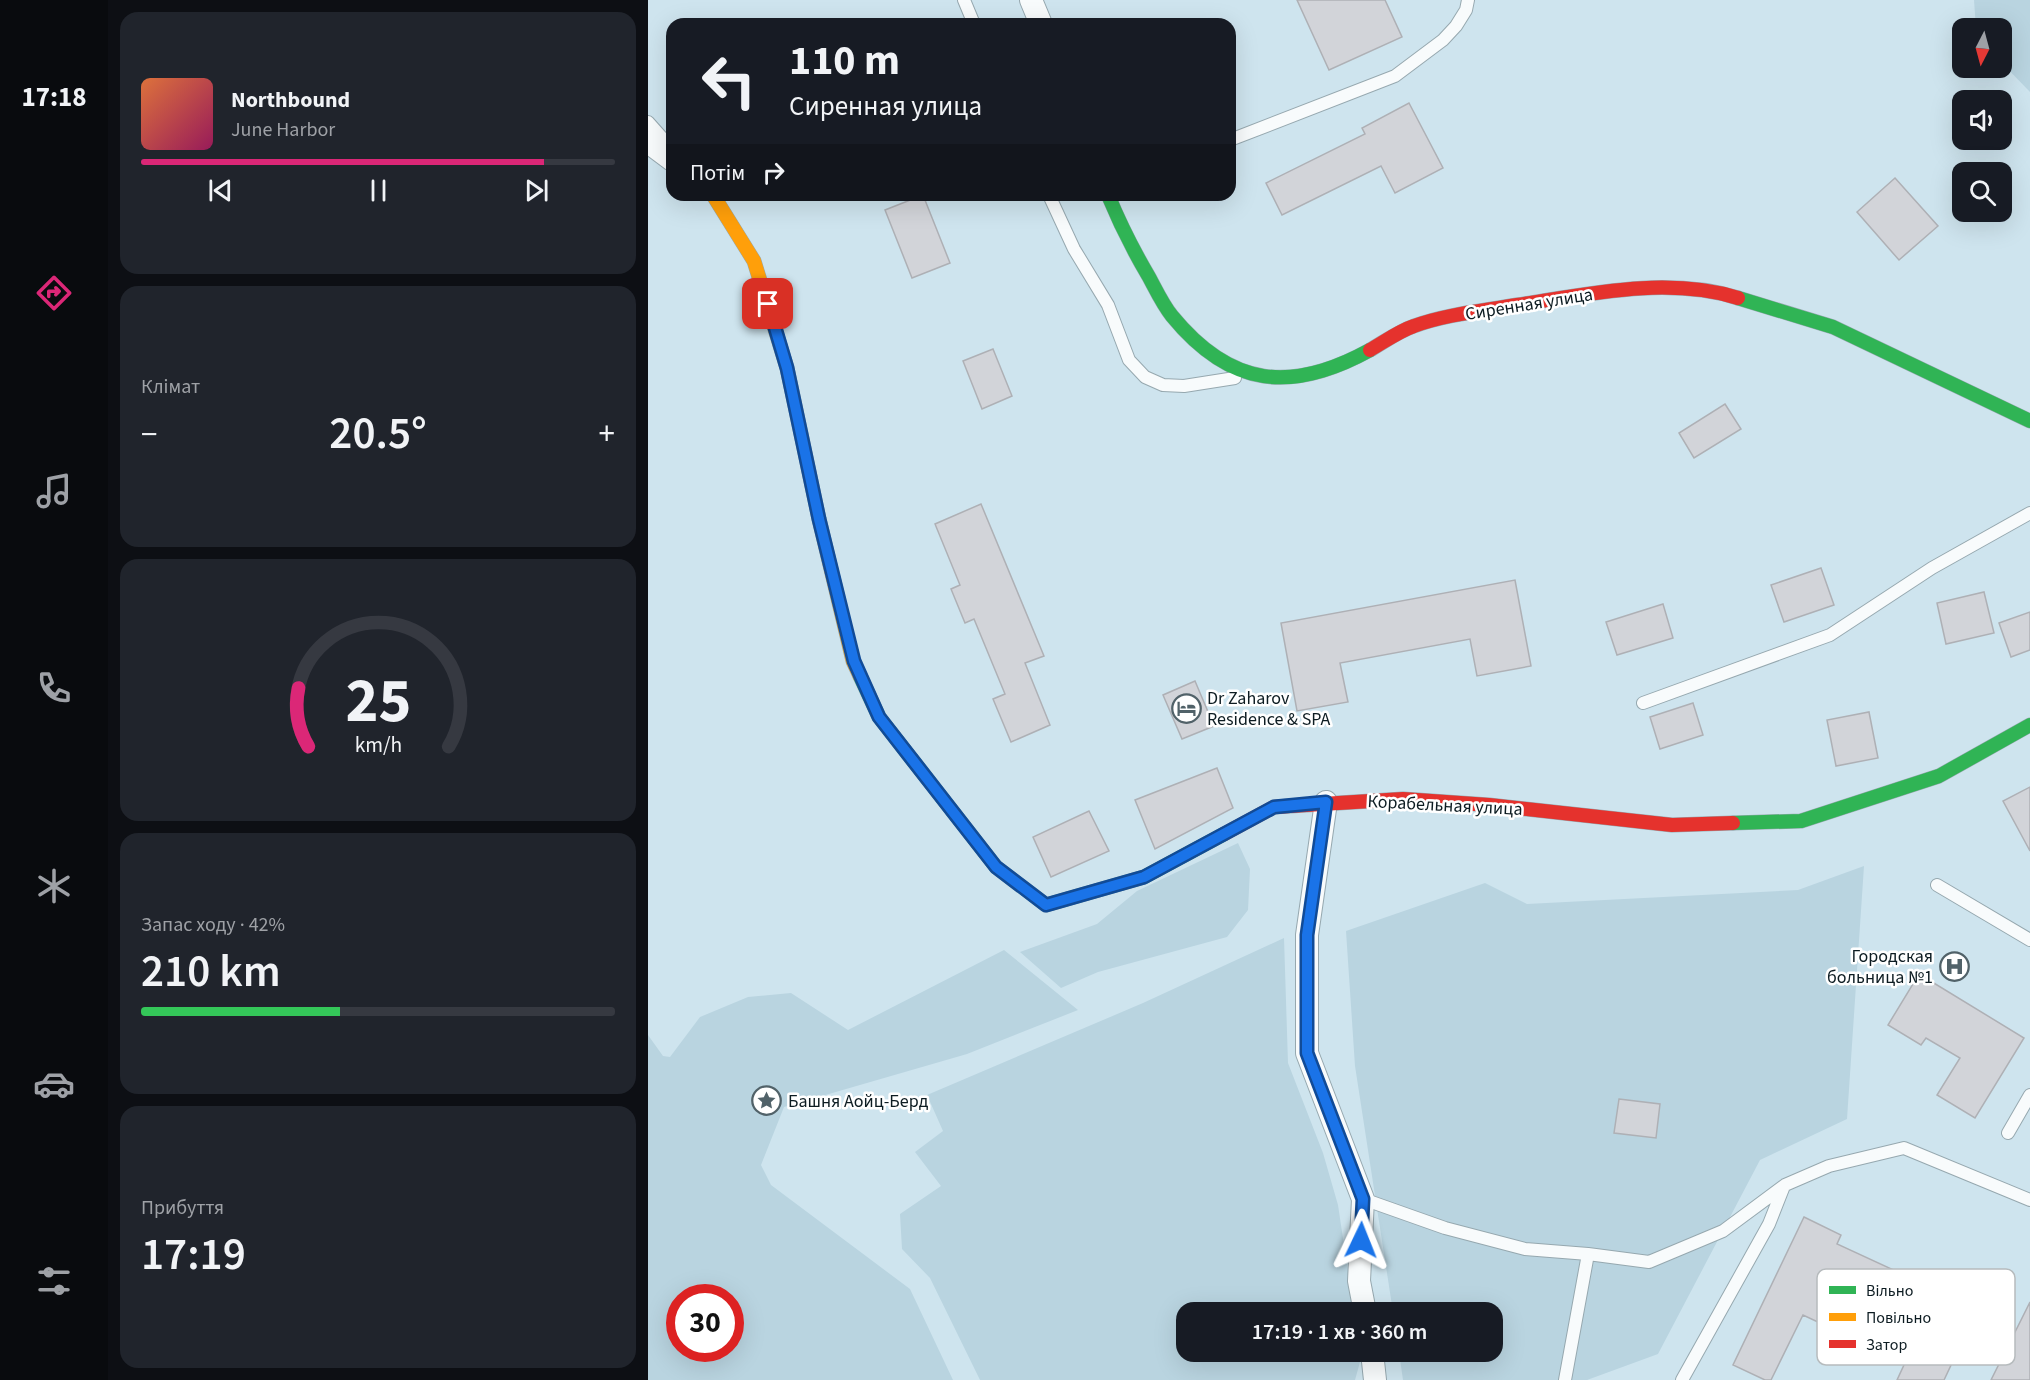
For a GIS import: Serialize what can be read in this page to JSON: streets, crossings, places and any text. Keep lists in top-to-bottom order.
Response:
{
  "streets": {
    "street": ["Сиренная улица", "Корабельная улица"]
  },
  "places": {
    "hotel": ["Dr Zaharov Residence & SPA"],
    "hospital": ["Городская больница №1"],
    "place": ["Башня Аойц-Берд"]
  },
  "legend": ["Вільно", "Повільно", "Затор"],
  "north": "bottom",
  "page": {
    "tabs": "17:18",
    "turn": ["110 m", "Сиренная улица"],
    "song": ["Northbound", "June Harbor"],
    "then": "Потім",
    "tile": [
      "Клімат",
      ["Запас ходу · 42%", "210 km"],
      ["Прибуття", "17:19"]
    ],
    "heat": ["−", "20.5°", "+"],
    "limit": "30",
    "trip": "17:19 · 1 хв · 360 m",
    "gauge": ["25", "km/h"]
  }
}
